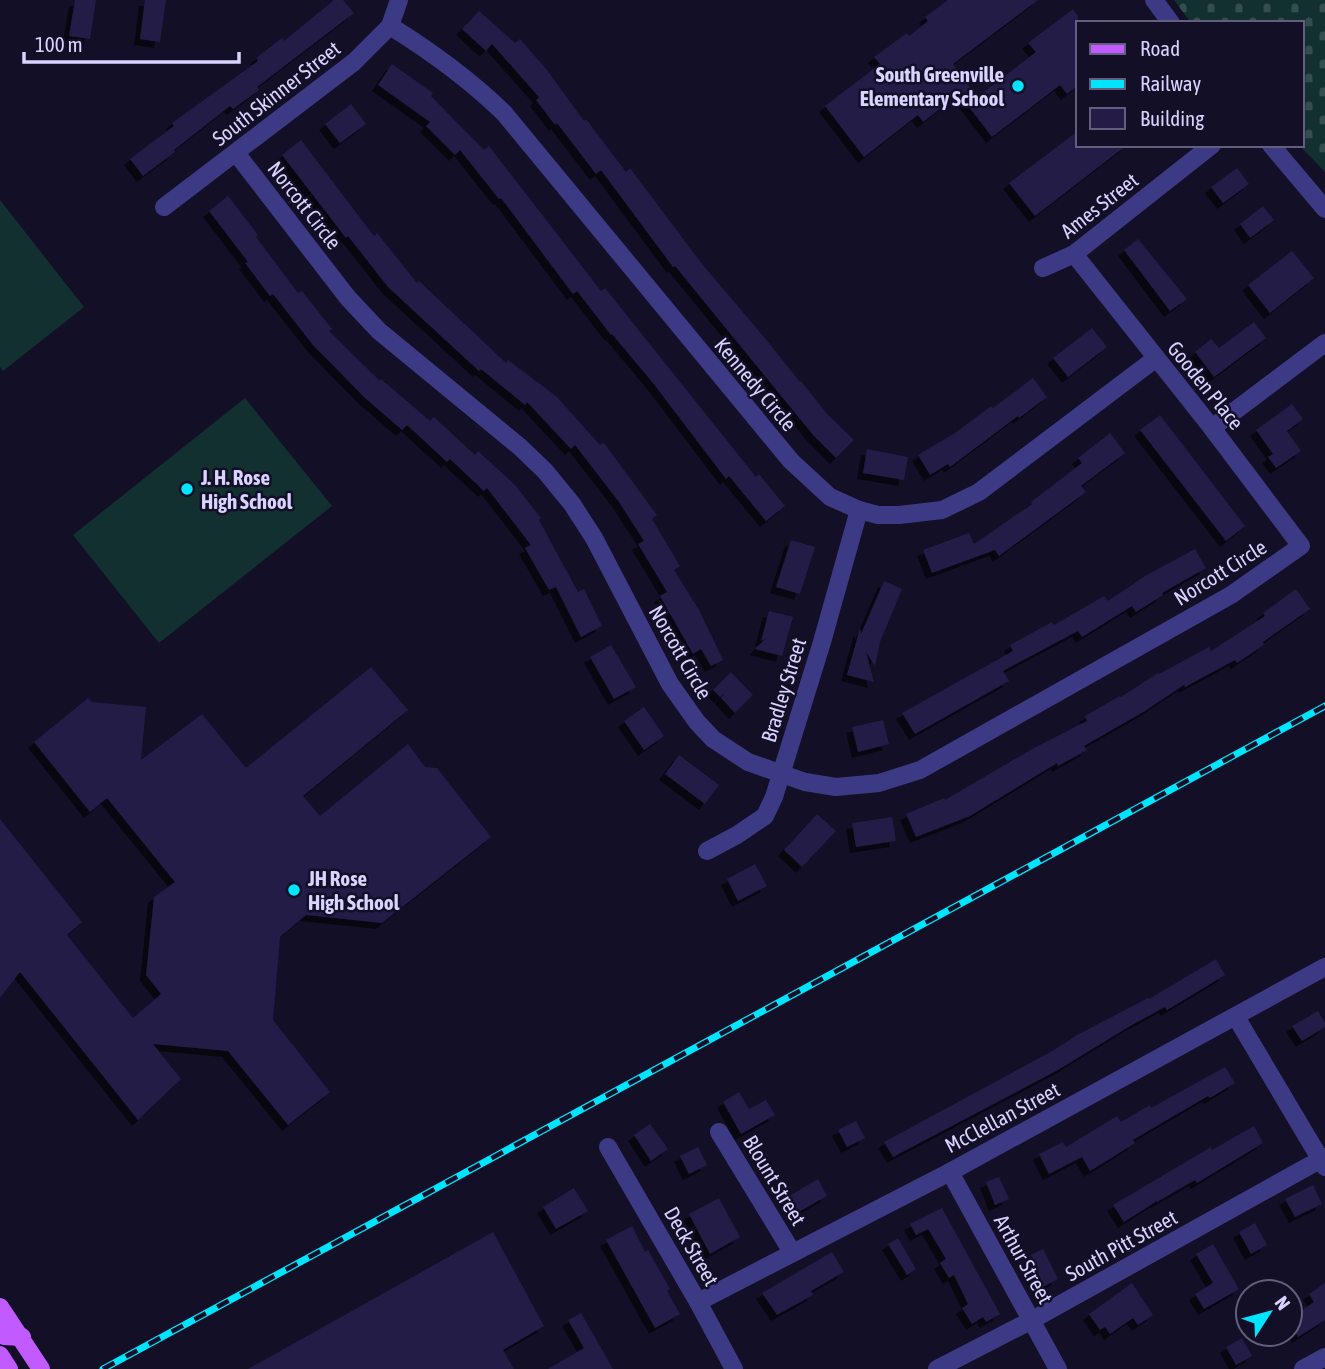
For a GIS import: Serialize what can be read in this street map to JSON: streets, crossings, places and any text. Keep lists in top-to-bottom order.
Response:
{
  "streets": {
    "street": [
      "South Skinner Street",
      "Norcott Circle",
      "Ames Street",
      "Kennedy Circle",
      "Gooden Place",
      "Bradley Street",
      "McClellan Street",
      "Blount Street",
      "South Pitt Street",
      "Deck Street",
      "Arthur Street"
    ]
  },
  "crossings": [
    ["South Skinner Street", "Norcott Circle"],
    ["South Skinner Street", "Kennedy Circle"],
    ["Norcott Circle", "Gooden Place"],
    ["Norcott Circle", "Bradley Street"],
    ["Ames Street", "Gooden Place"],
    ["Kennedy Circle", "Gooden Place"],
    ["Kennedy Circle", "Bradley Street"],
    ["McClellan Street", "Blount Street"],
    ["McClellan Street", "Deck Street"],
    ["McClellan Street", "Arthur Street"],
    ["South Pitt Street", "Arthur Street"]
  ],
  "places": ["South Greenville Elementary School", "J. H. Rose High School", "JH Rose High School"],
  "legend": ["Road", "Railway", "Building"],
  "scale_bar": "100 m",
  "north": "top right"
}
